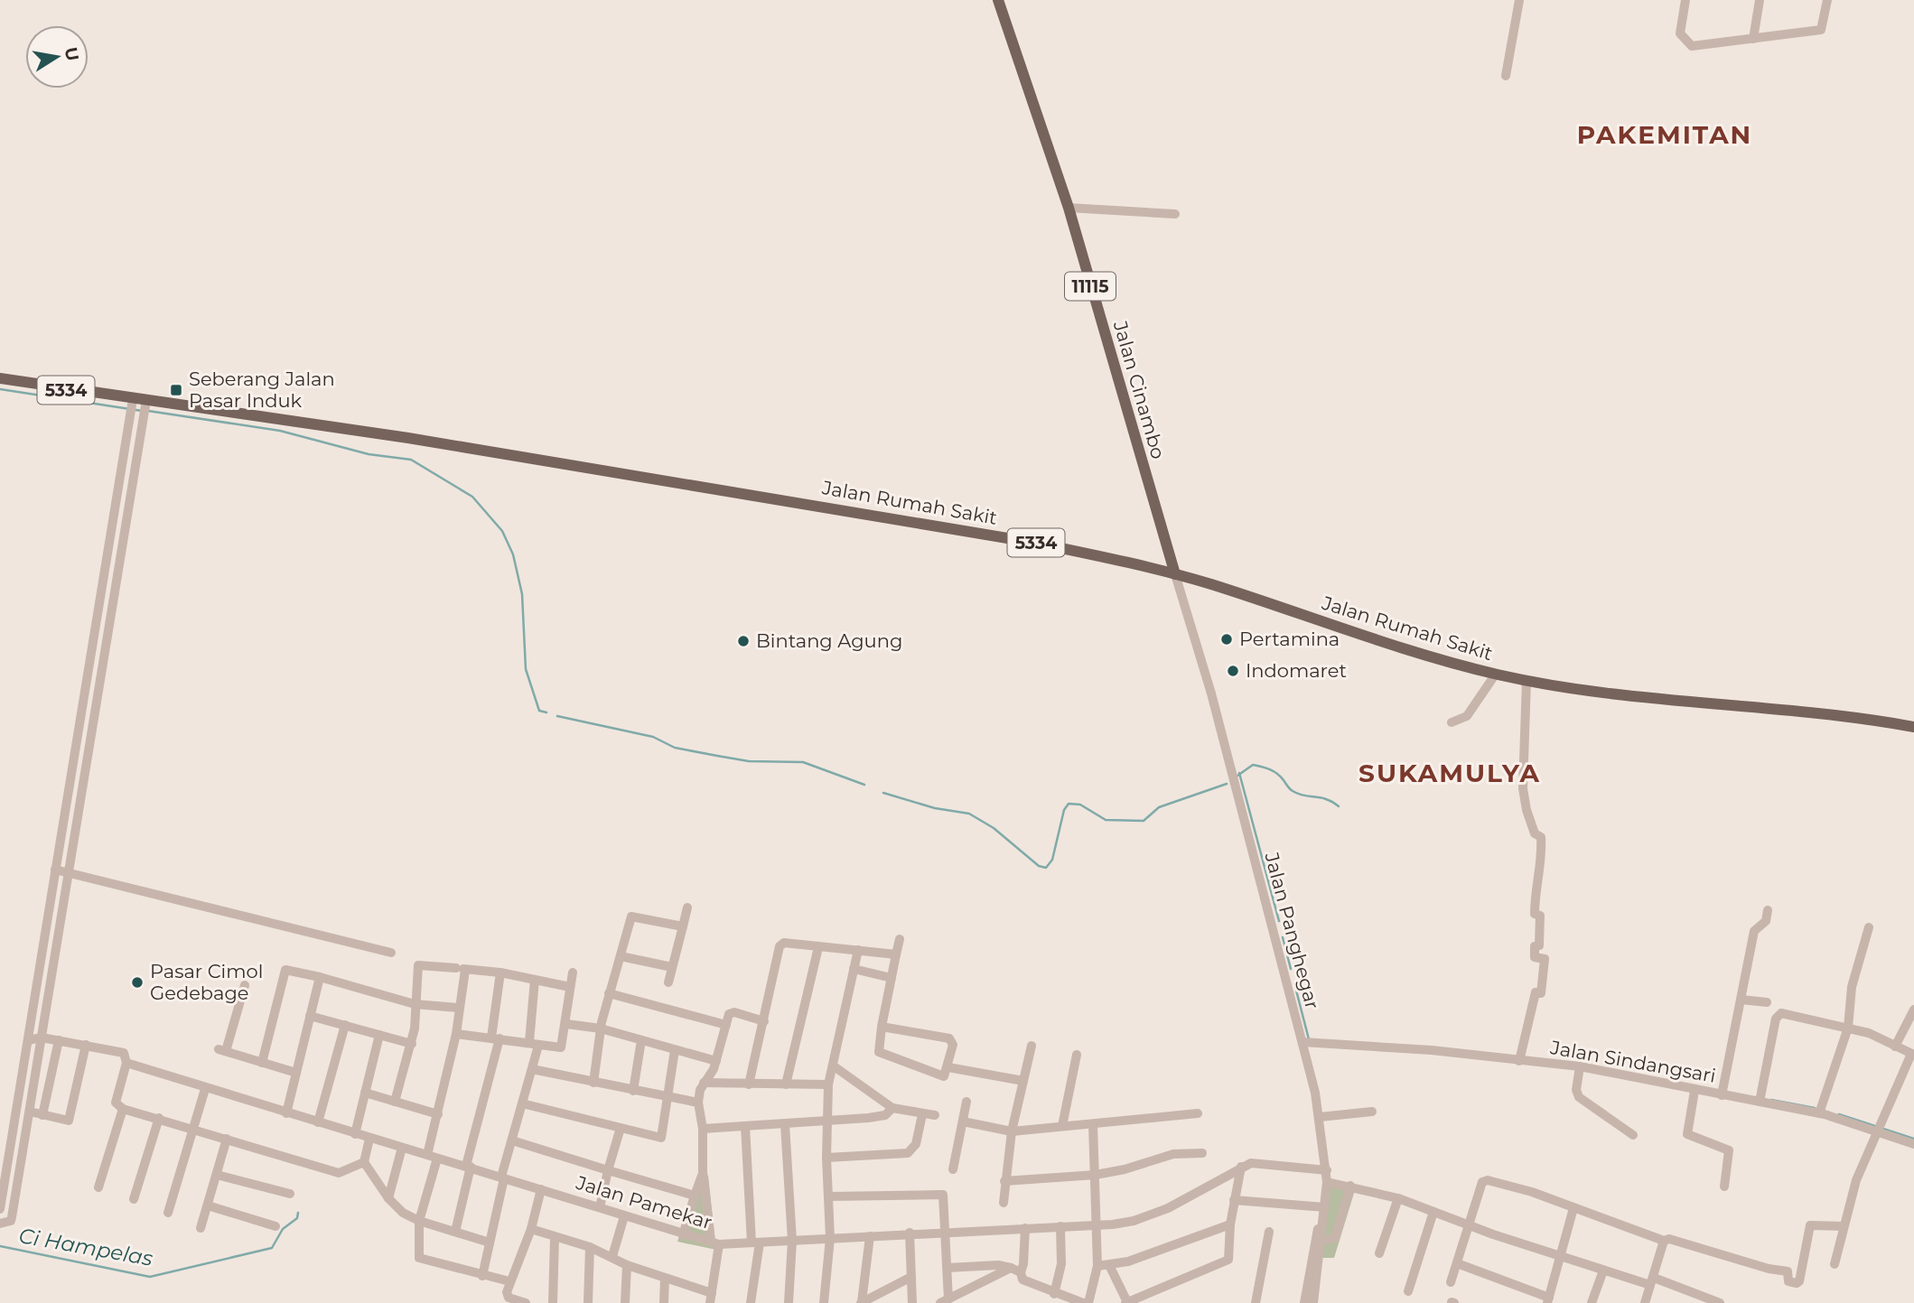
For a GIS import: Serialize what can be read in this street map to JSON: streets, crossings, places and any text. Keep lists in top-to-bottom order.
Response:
{
  "streets": {
    "main road": [
      "11115",
      "5334",
      "Jalan Cinambo",
      "Jalan Rumah Sakit"
    ],
    "street": ["Jalan Panghegar", "Jalan Sindangsari", "Jalan Pamekar"]
  },
  "crossings": [
    ["Jalan Cinambo", "Jalan Rumah Sakit"],
    ["Jalan Cinambo", "Jalan Panghegar"],
    ["Jalan Rumah Sakit", "Jalan Panghegar"],
    ["Jalan Panghegar", "Jalan Sindangsari"],
    ["Jalan Panghegar", "Jalan Pamekar"]
  ],
  "districts": ["PAKEMITAN", "SUKAMULYA"],
  "water": ["Ci Hampelas"],
  "places": {
    "transit": ["Seberang Jalan Pasar Induk"],
    "other": [
      "Pertamina",
      "Bintang Agung",
      "Indomaret",
      "Pasar Cimol Gedebage"
    ]
  },
  "north": "right"
}
